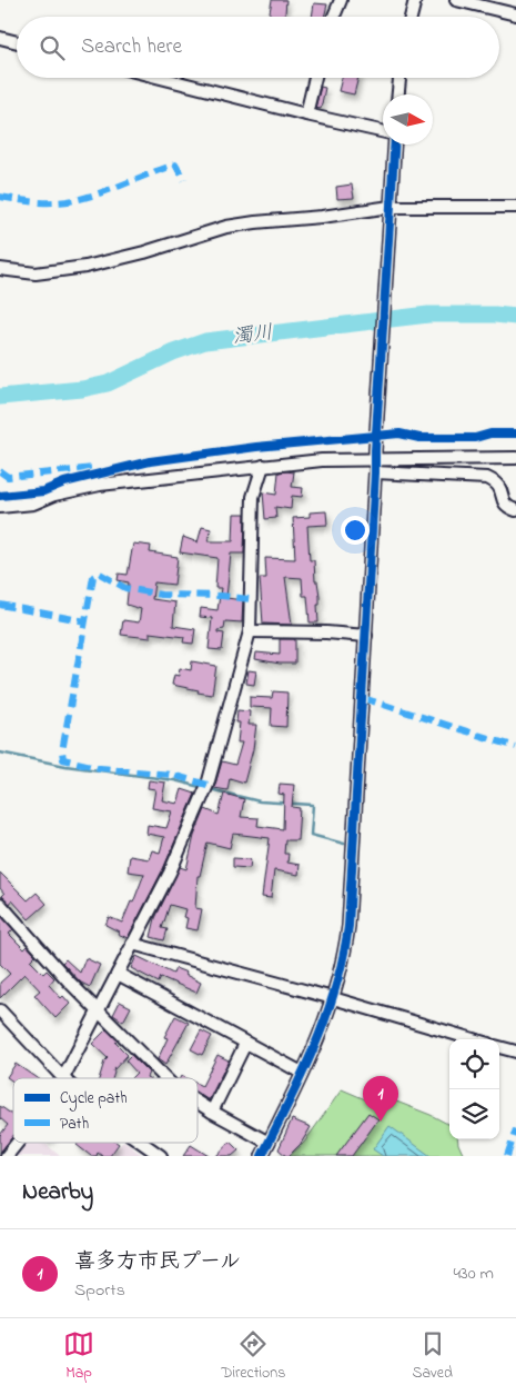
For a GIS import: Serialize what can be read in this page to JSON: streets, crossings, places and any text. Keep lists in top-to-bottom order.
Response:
{
  "water": ["濁川"],
  "legend": ["Cycle path", "Path"],
  "north": "right",
  "page": {
    "search": "Search here",
    "pins": "1",
    "heading": "Nearby",
    "list": [
      {
        "mark": "1",
        "name": "喜多方市民プール",
        "note": "Sports",
        "value": "430 m"
      }
    ],
    "nav": ["Map", "Directions", "Saved"]
  }
}
